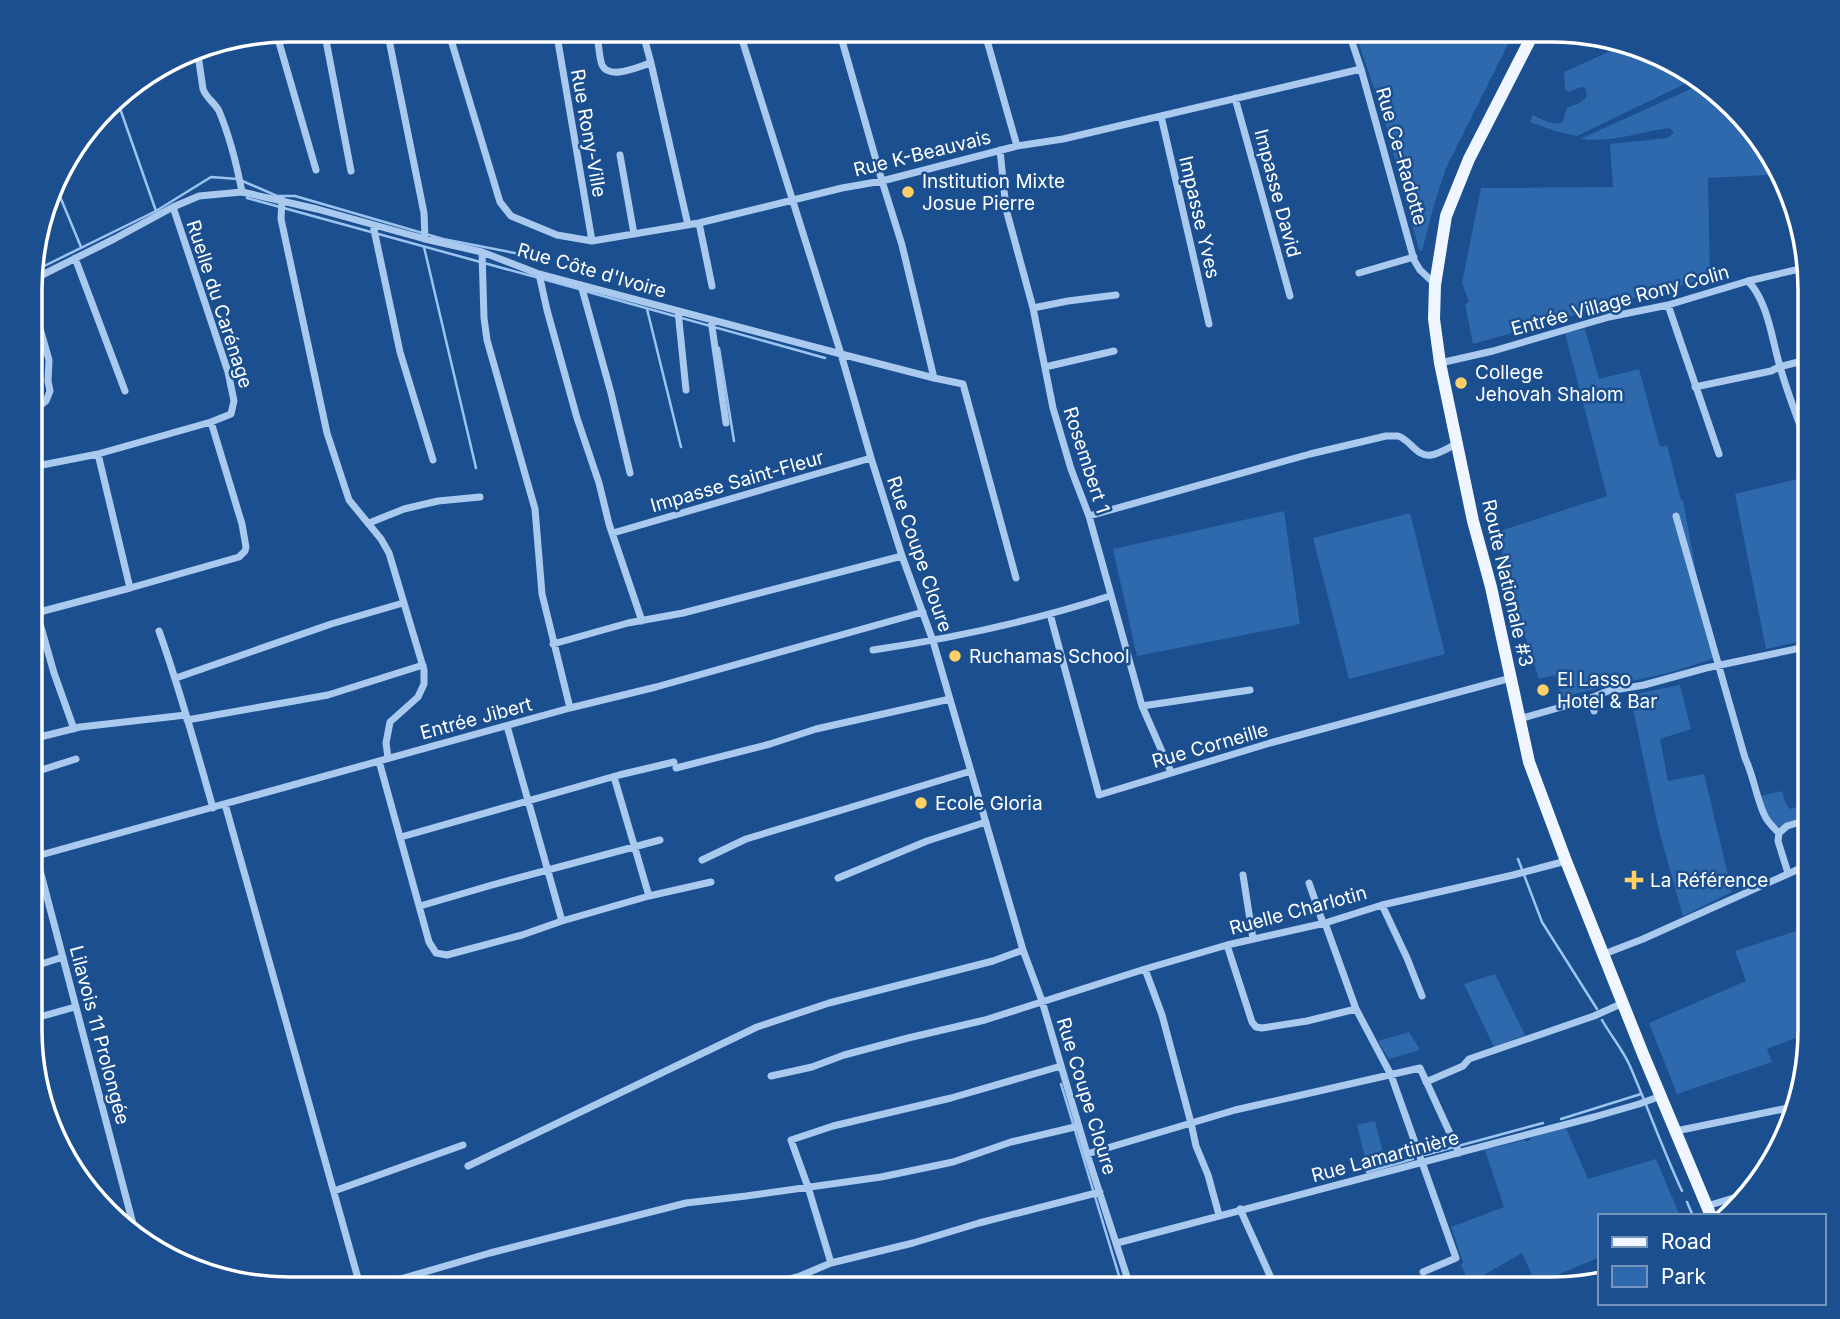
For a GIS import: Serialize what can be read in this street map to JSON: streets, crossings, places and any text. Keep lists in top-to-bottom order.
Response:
{
  "streets": {
    "main road": ["Route Nationale #3"],
    "street": [
      "Rue Rony-Ville",
      "Rue K-Beauvais",
      "Rue Ce-Radotte",
      "Impasse David",
      "Impasse Yves",
      "Rue Côte d'Ivoire",
      "Entrée Village Rony Colin",
      "Ruelle du Carénage",
      "Rosembert 1",
      "Impasse Saint-Fleur",
      "Rue Coupe Cloure",
      "Entrée Jibert",
      "Rue Corneille",
      "Ruelle Charlotin",
      "Lilavois 11 Prolongée",
      "Rue Lamartinière"
    ]
  },
  "crossings": [
    ["Rue Rony-Ville", "Rue K-Beauvais"],
    ["Rue K-Beauvais", "Rue Ce-Radotte"],
    ["Rue K-Beauvais", "Impasse David"],
    ["Rue K-Beauvais", "Impasse Yves"],
    ["Rue K-Beauvais", "Rosembert 1"],
    ["Rue K-Beauvais", "Rue Coupe Cloure"],
    ["Rue Ce-Radotte", "Route Nationale #3"],
    ["Rue Côte d'Ivoire", "Ruelle du Carénage"],
    ["Rue Côte d'Ivoire", "Rue Coupe Cloure"],
    ["Entrée Village Rony Colin", "Route Nationale #3"],
    ["Rosembert 1", "Rue Corneille"],
    ["Impasse Saint-Fleur", "Rue Coupe Cloure"],
    ["Rue Coupe Cloure", "Entrée Jibert"],
    ["Rue Coupe Cloure", "Ruelle Charlotin"],
    ["Rue Coupe Cloure", "Rue Lamartinière"],
    ["Route Nationale #3", "Rue Corneille"],
    ["Route Nationale #3", "Ruelle Charlotin"],
    ["Route Nationale #3", "Rue Lamartinière"]
  ],
  "places": {
    "other": [
      "Institution Mixte Josue Pierre",
      "College Jehovah Shalom",
      "Ruchamas School",
      "El Lasso Hotel & Bar",
      "Ecole Gloria"
    ],
    "health": ["La Référence"]
  },
  "legend": ["Road", "Park"]
}
